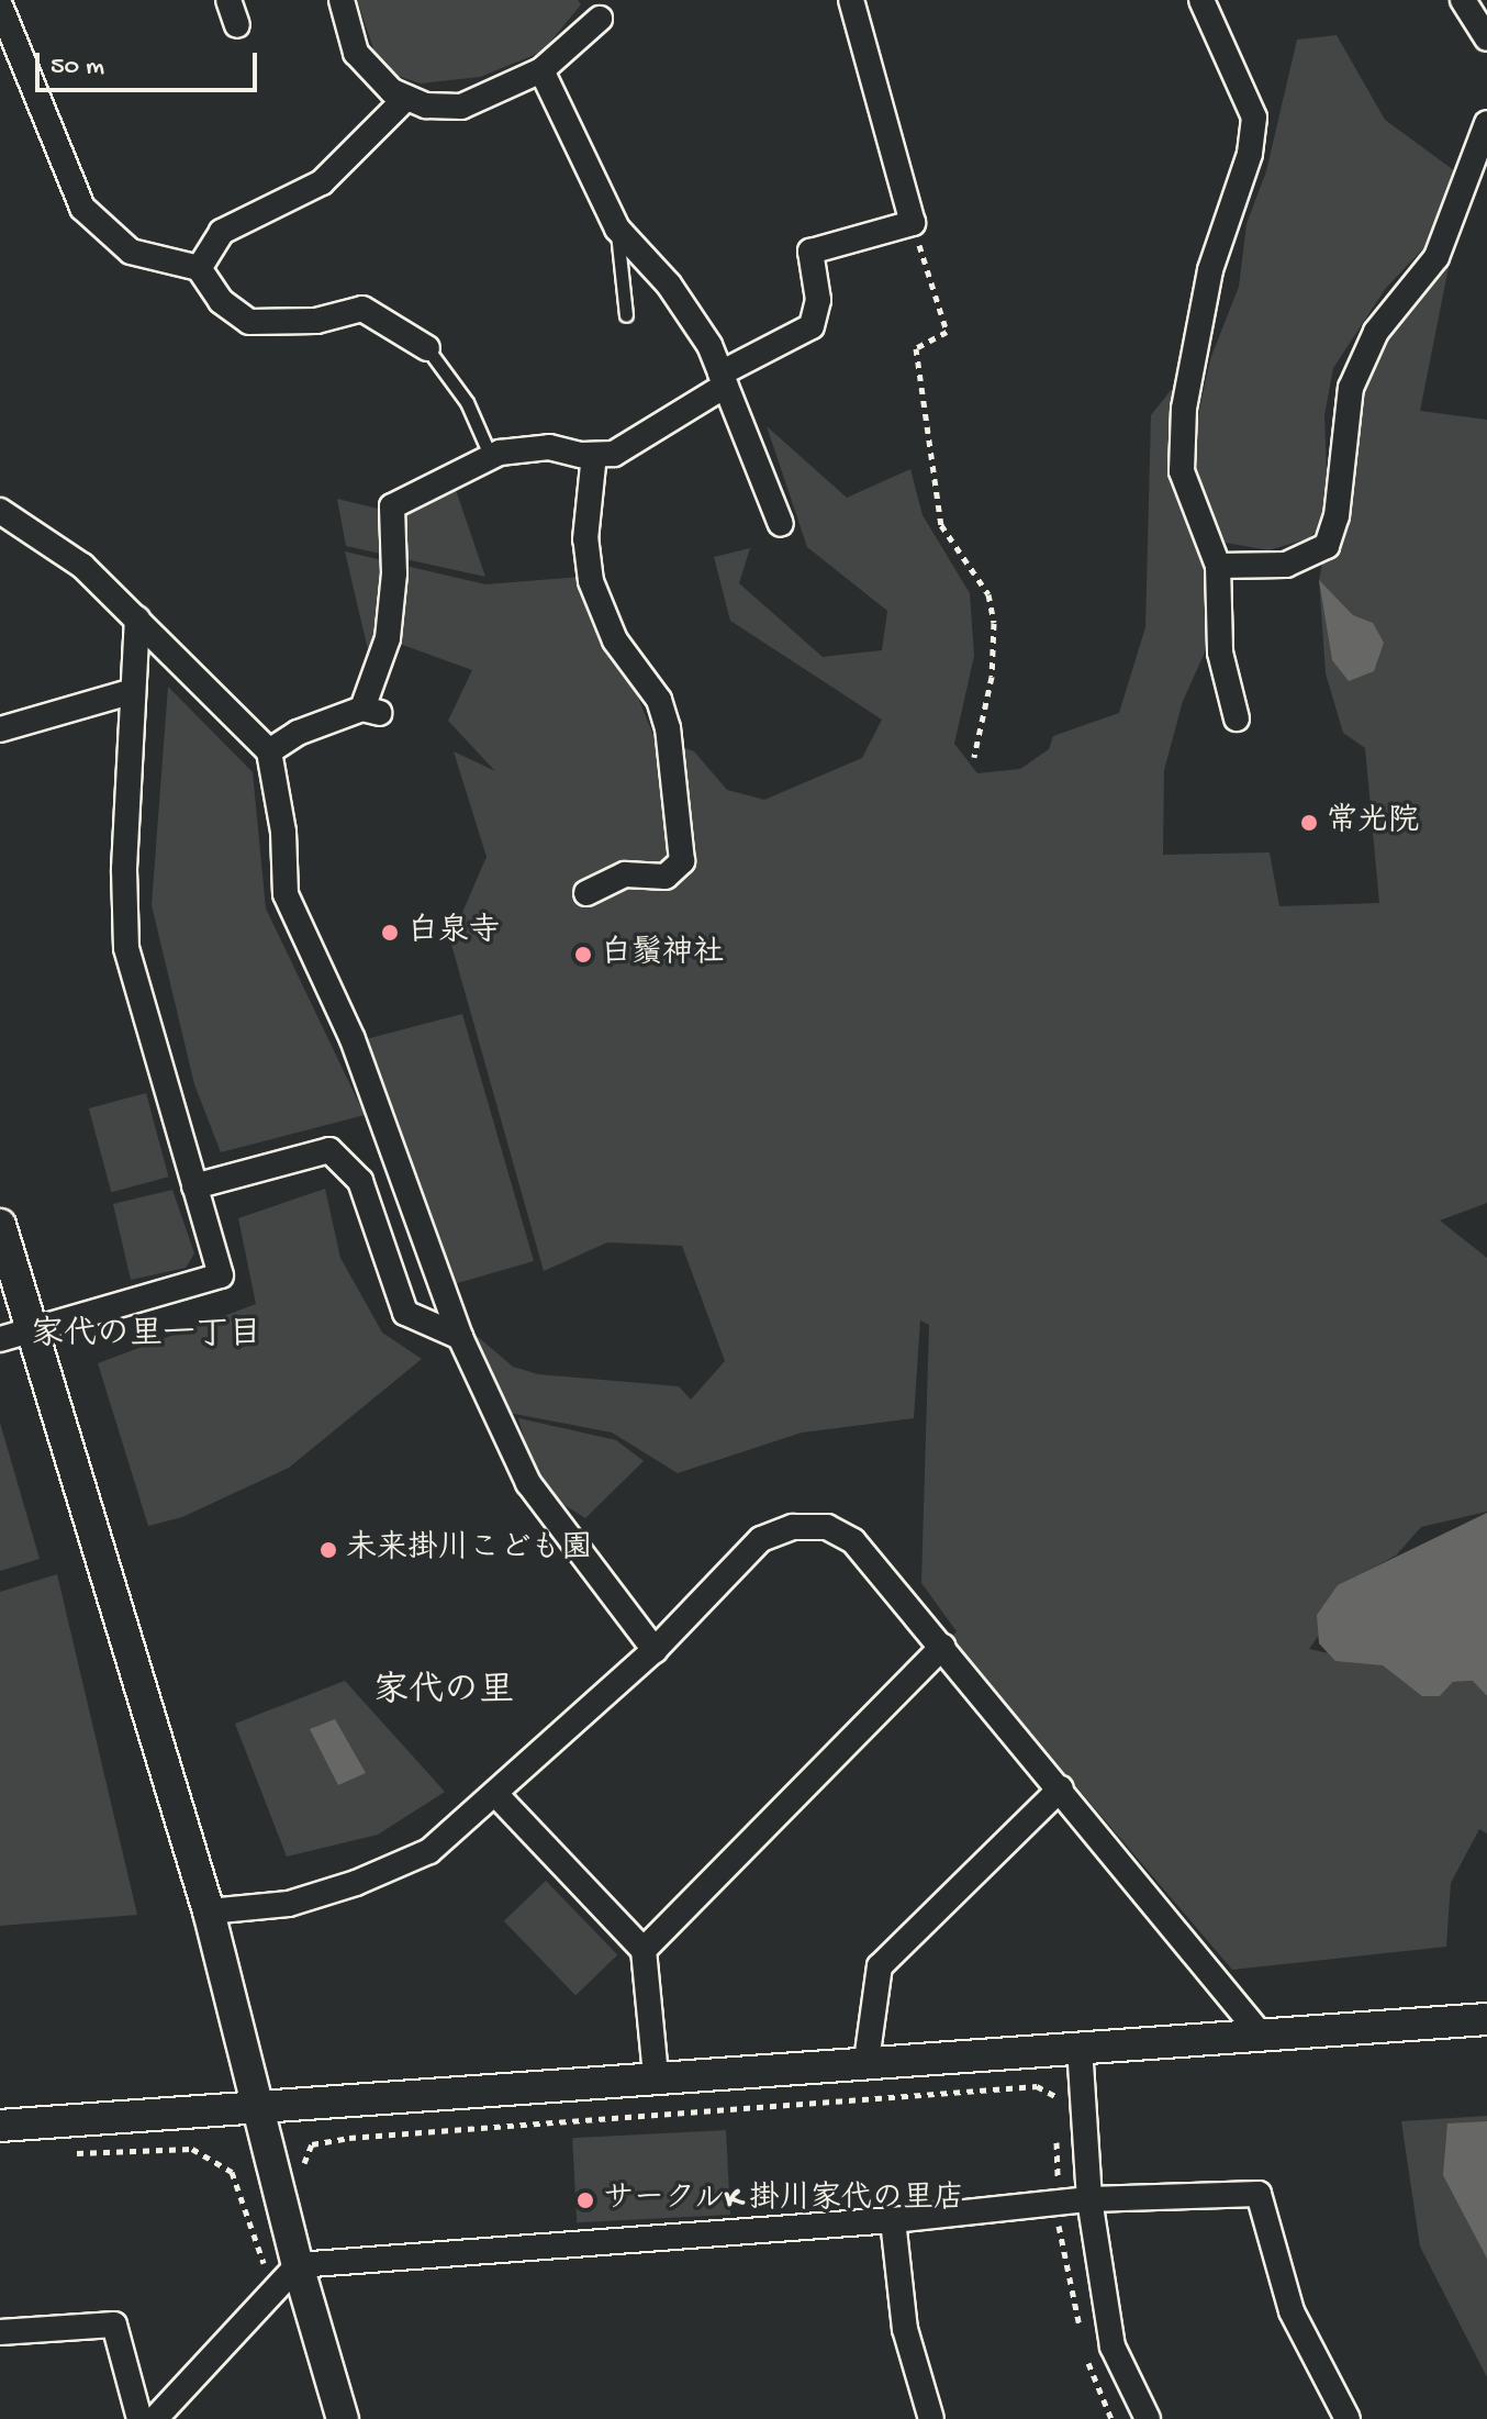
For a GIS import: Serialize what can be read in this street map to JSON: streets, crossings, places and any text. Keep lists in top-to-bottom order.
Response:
{
  "districts": ["家代の里一丁目", "家代の里"],
  "places": [
    "常光院",
    "白泉寺",
    "白鬚神社",
    "未来掛川こども園",
    "サークルK 掛川家代の里店"
  ],
  "scale_bar": "50 m"
}
